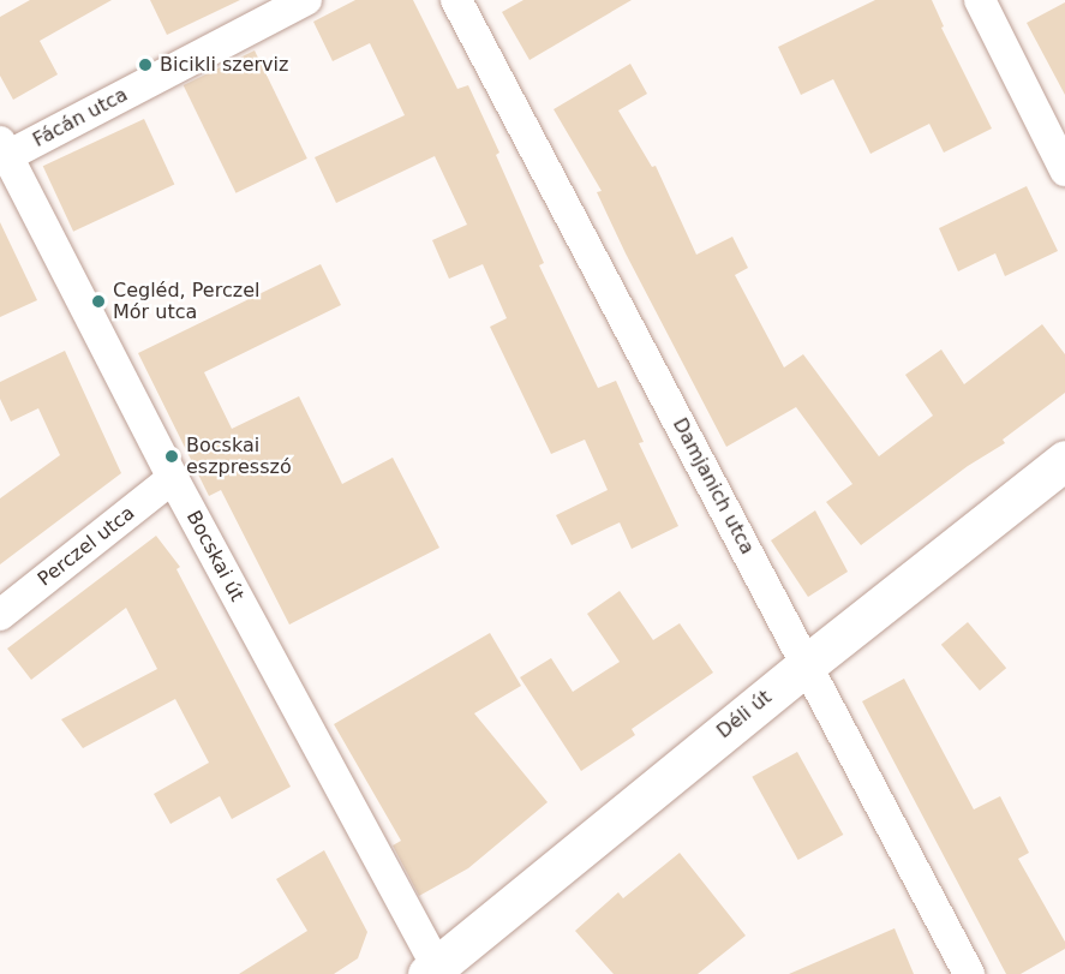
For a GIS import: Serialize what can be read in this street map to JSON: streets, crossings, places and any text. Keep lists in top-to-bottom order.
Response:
{
  "streets": {
    "street": [
      "Fácán utca",
      "Damjanich utca",
      "Perczel utca",
      "Bocskai út",
      "Déli út"
    ]
  },
  "crossings": [
    ["Fácán utca", "Bocskai út"],
    ["Damjanich utca", "Déli út"],
    ["Perczel utca", "Bocskai út"],
    ["Bocskai út", "Déli út"]
  ],
  "places": ["Bicikli szerviz", "Cegléd, Perczel Mór utca", "Bocskai eszpresszó"]
}
